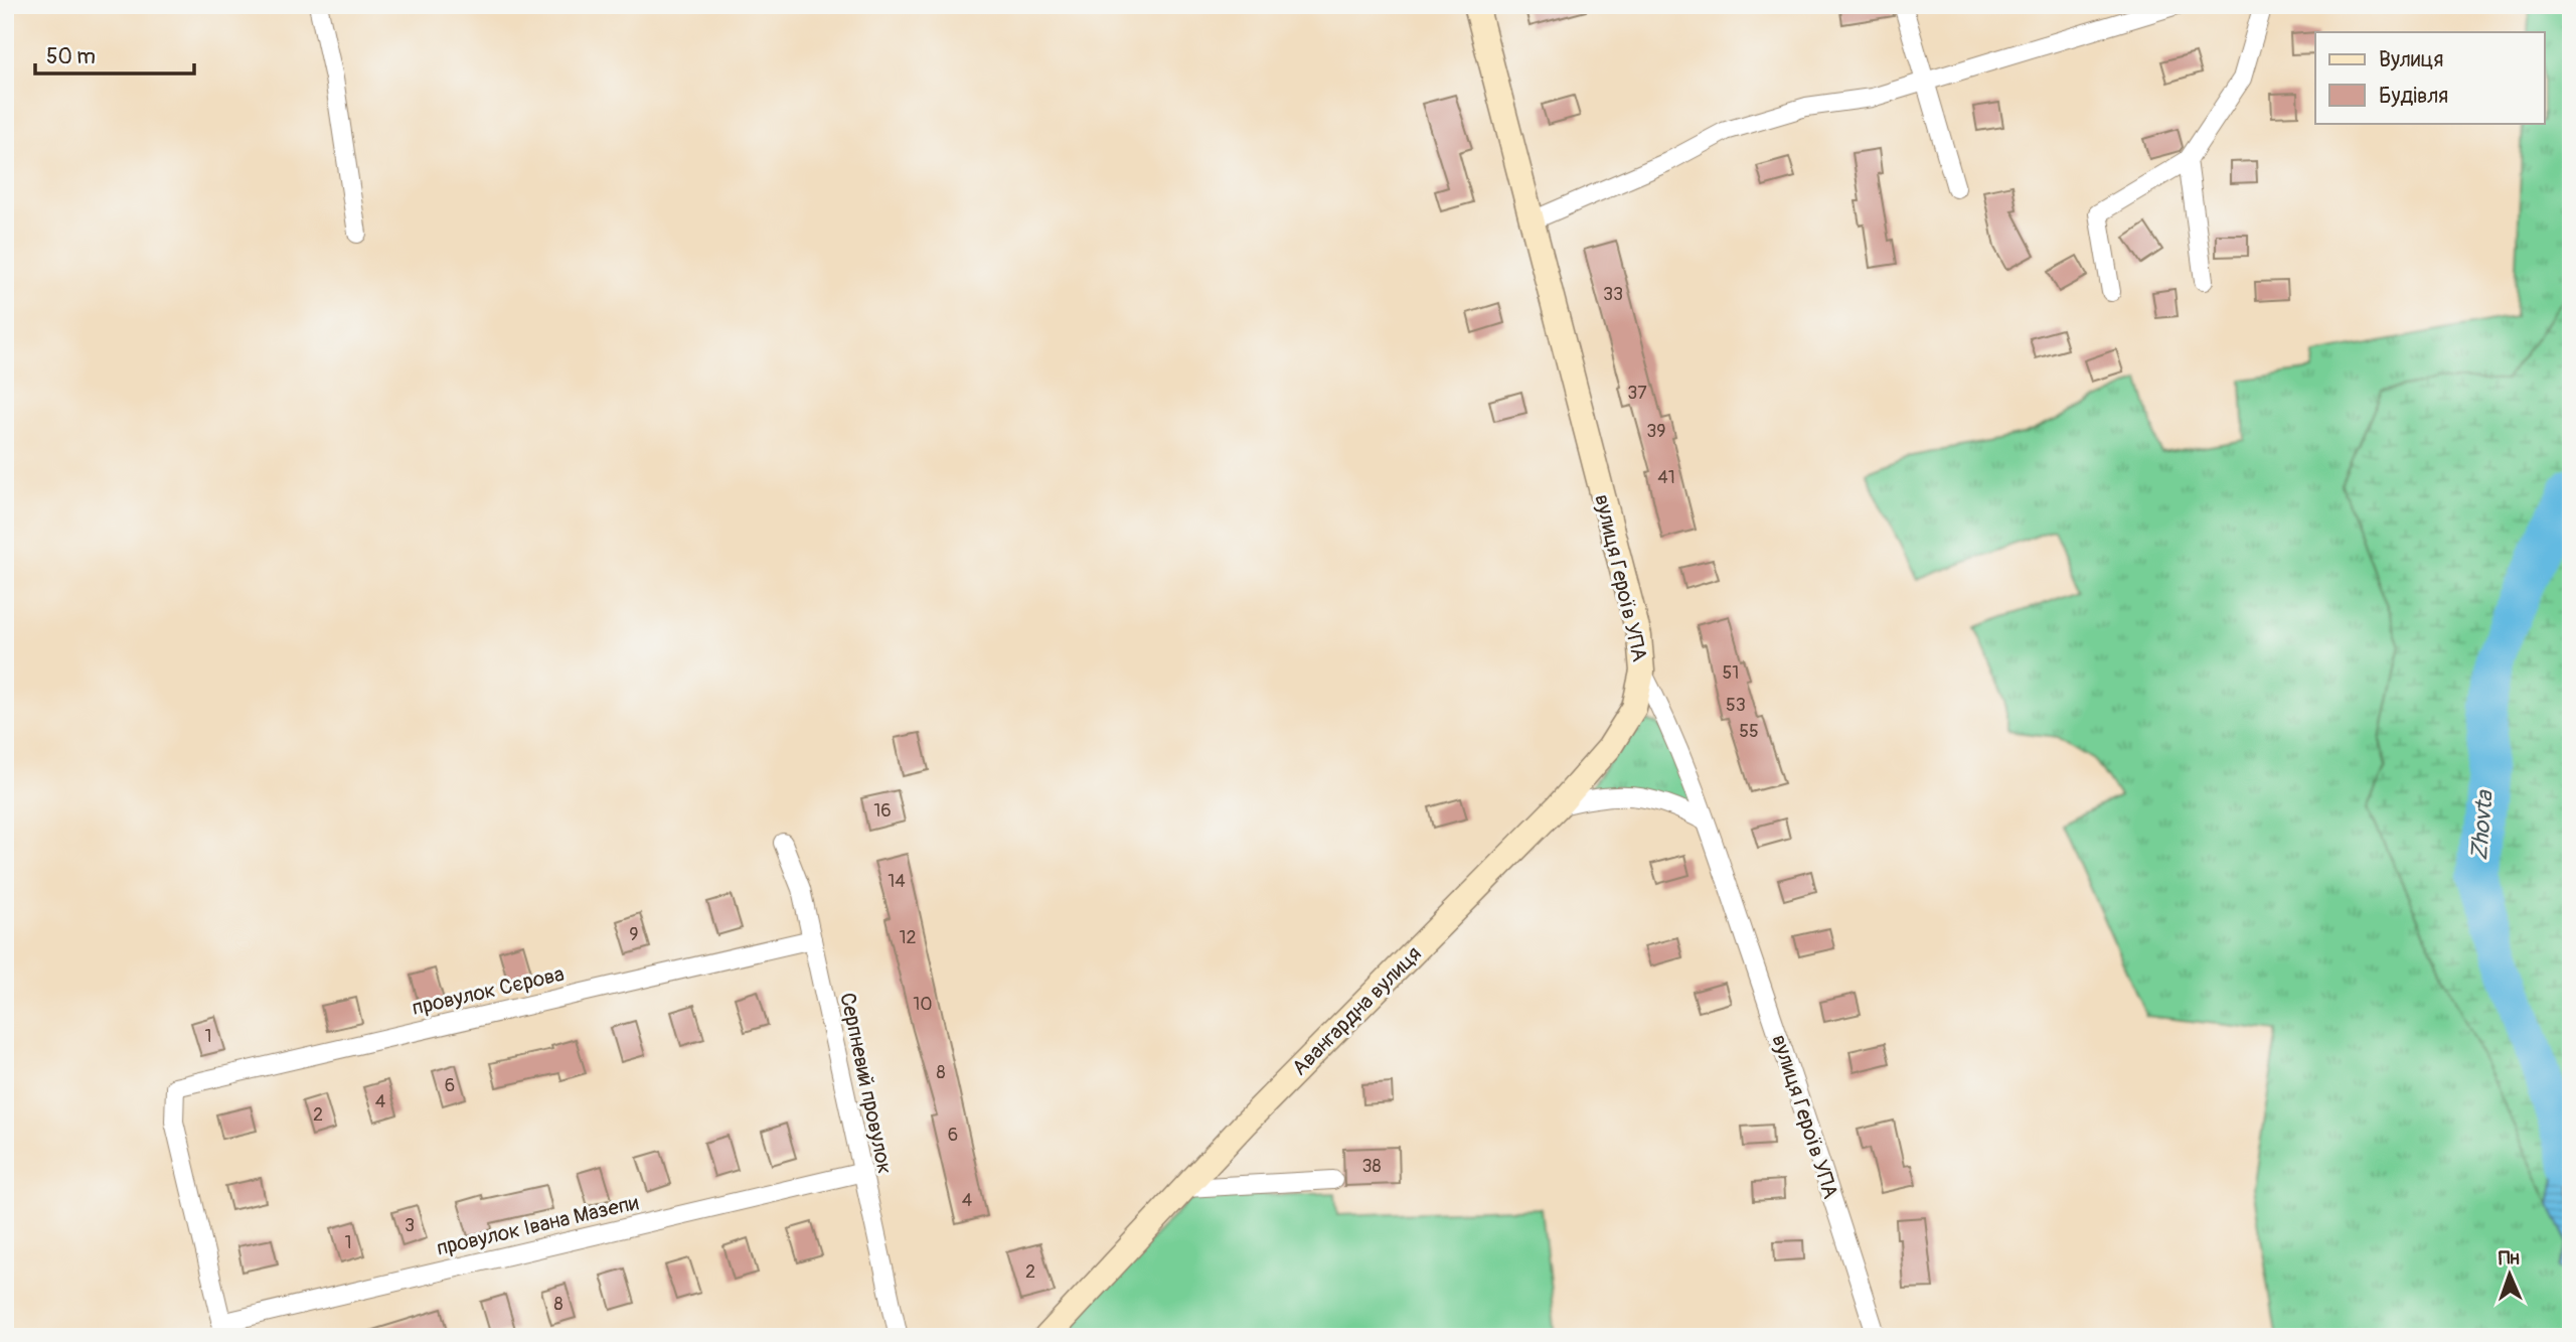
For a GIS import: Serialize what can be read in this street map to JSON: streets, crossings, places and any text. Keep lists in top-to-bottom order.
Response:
{
  "streets": {
    "street": [
      "вулиця Героїв УПА",
      "провулок Сєрова",
      "Авангардна вулиця",
      "Серпневий провулок",
      "провулок Івана Мазепи"
    ]
  },
  "crossings": [
    ["вулиця Героїв УПА", "Авангардна вулиця"],
    ["провулок Сєрова", "Серпневий провулок"],
    ["провулок Сєрова", "провулок Івана Мазепи"],
    ["Серпневий провулок", "провулок Івана Мазепи"]
  ],
  "water": ["Zhovta"],
  "house_numbers": [
    "33",
    "37",
    "39",
    "41",
    "51",
    "53",
    "55",
    "16",
    "14",
    "9",
    "12",
    "10",
    "1",
    "8",
    "6",
    "4",
    "2",
    "6",
    "38",
    "4",
    "3",
    "1",
    "2",
    "8"
  ],
  "legend": ["Вулиця", "Будівля"],
  "scale_bar": "50 m",
  "north": "top"
}
